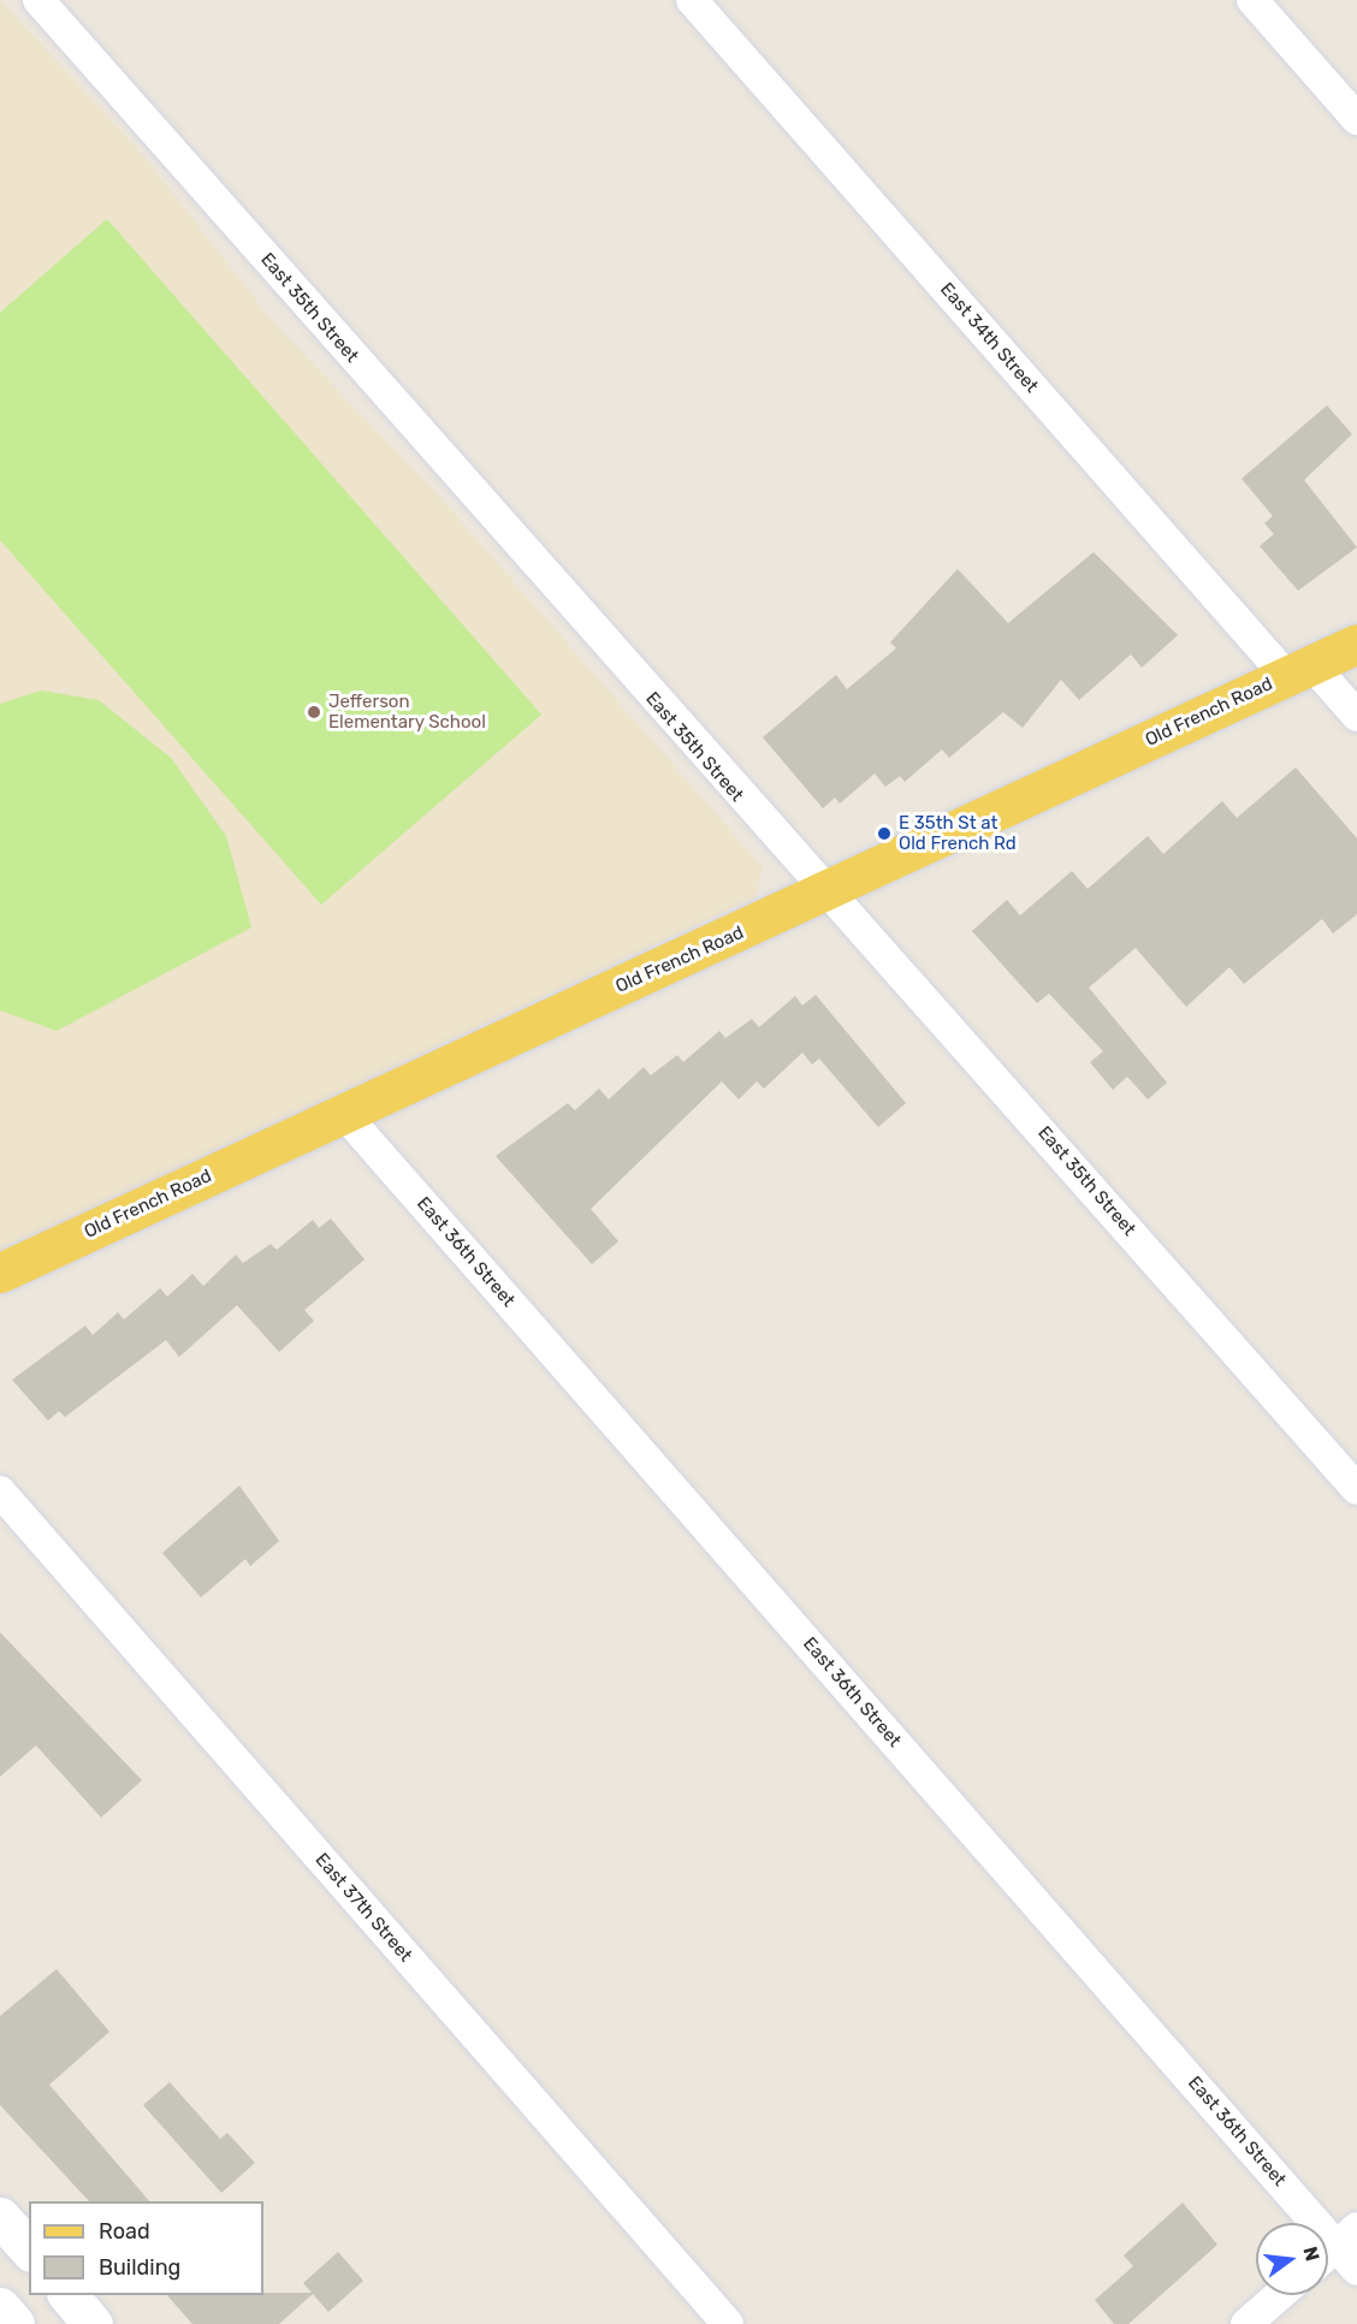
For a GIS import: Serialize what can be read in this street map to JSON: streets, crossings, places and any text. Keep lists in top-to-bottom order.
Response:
{
  "streets": {
    "main road": ["Old French Road"],
    "street": [
      "East 35th Street",
      "East 34th Street",
      "East 36th Street",
      "East 37th Street"
    ]
  },
  "crossings": [
    ["East 35th Street", "Old French Road"],
    ["East 34th Street", "Old French Road"],
    ["Old French Road", "East 36th Street"]
  ],
  "places": ["Jefferson Elementary School", "E 35th St at Old French Rd"],
  "legend": ["Road", "Building"],
  "north": "right"
}
